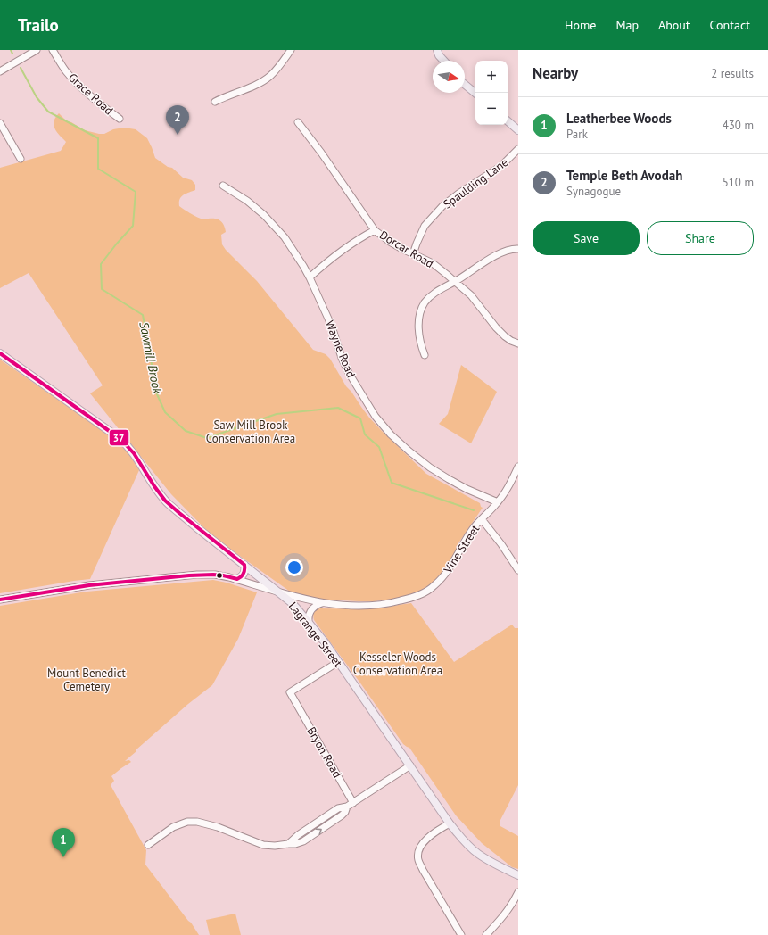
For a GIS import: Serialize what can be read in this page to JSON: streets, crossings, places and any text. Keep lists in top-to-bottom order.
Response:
{
  "streets": {
    "main road": ["Lagrange Street"],
    "street": [
      "Grace Road",
      "Spaulding Lane",
      "Dorcar Road",
      "Wayne Road",
      "Vine Street",
      "Bryon Road"
    ]
  },
  "crossings": [
    ["Spaulding Lane", "Dorcar Road"],
    ["Wayne Road", "Vine Street"],
    ["Vine Street", "Lagrange Street"],
    ["Lagrange Street", "Bryon Road"]
  ],
  "water": ["Sawmill Brook"],
  "parks": ["Saw Mill Brook Conservation Area", "Kesseler Woods Conservation Area", "Mount Benedict Cemetery"],
  "lines": ["transit line 37"],
  "north": "right",
  "page": {
    "header": "Trailo",
    "nav": [
      "Home",
      "Map",
      "About",
      "Contact"
    ],
    "heading": ["Nearby", "2 results"],
    "map_buttons": ["+", "−"],
    "list": [
      {
        "mark": "1",
        "name": "Leatherbee Woods",
        "note": "Park",
        "value": "430 m"
      },
      {
        "mark": "2",
        "name": "Temple Beth Avodah",
        "note": "Synagogue",
        "value": "510 m"
      }
    ],
    "pins": ["2", "1"],
    "buttons": ["Save", "Share"]
  }
}
